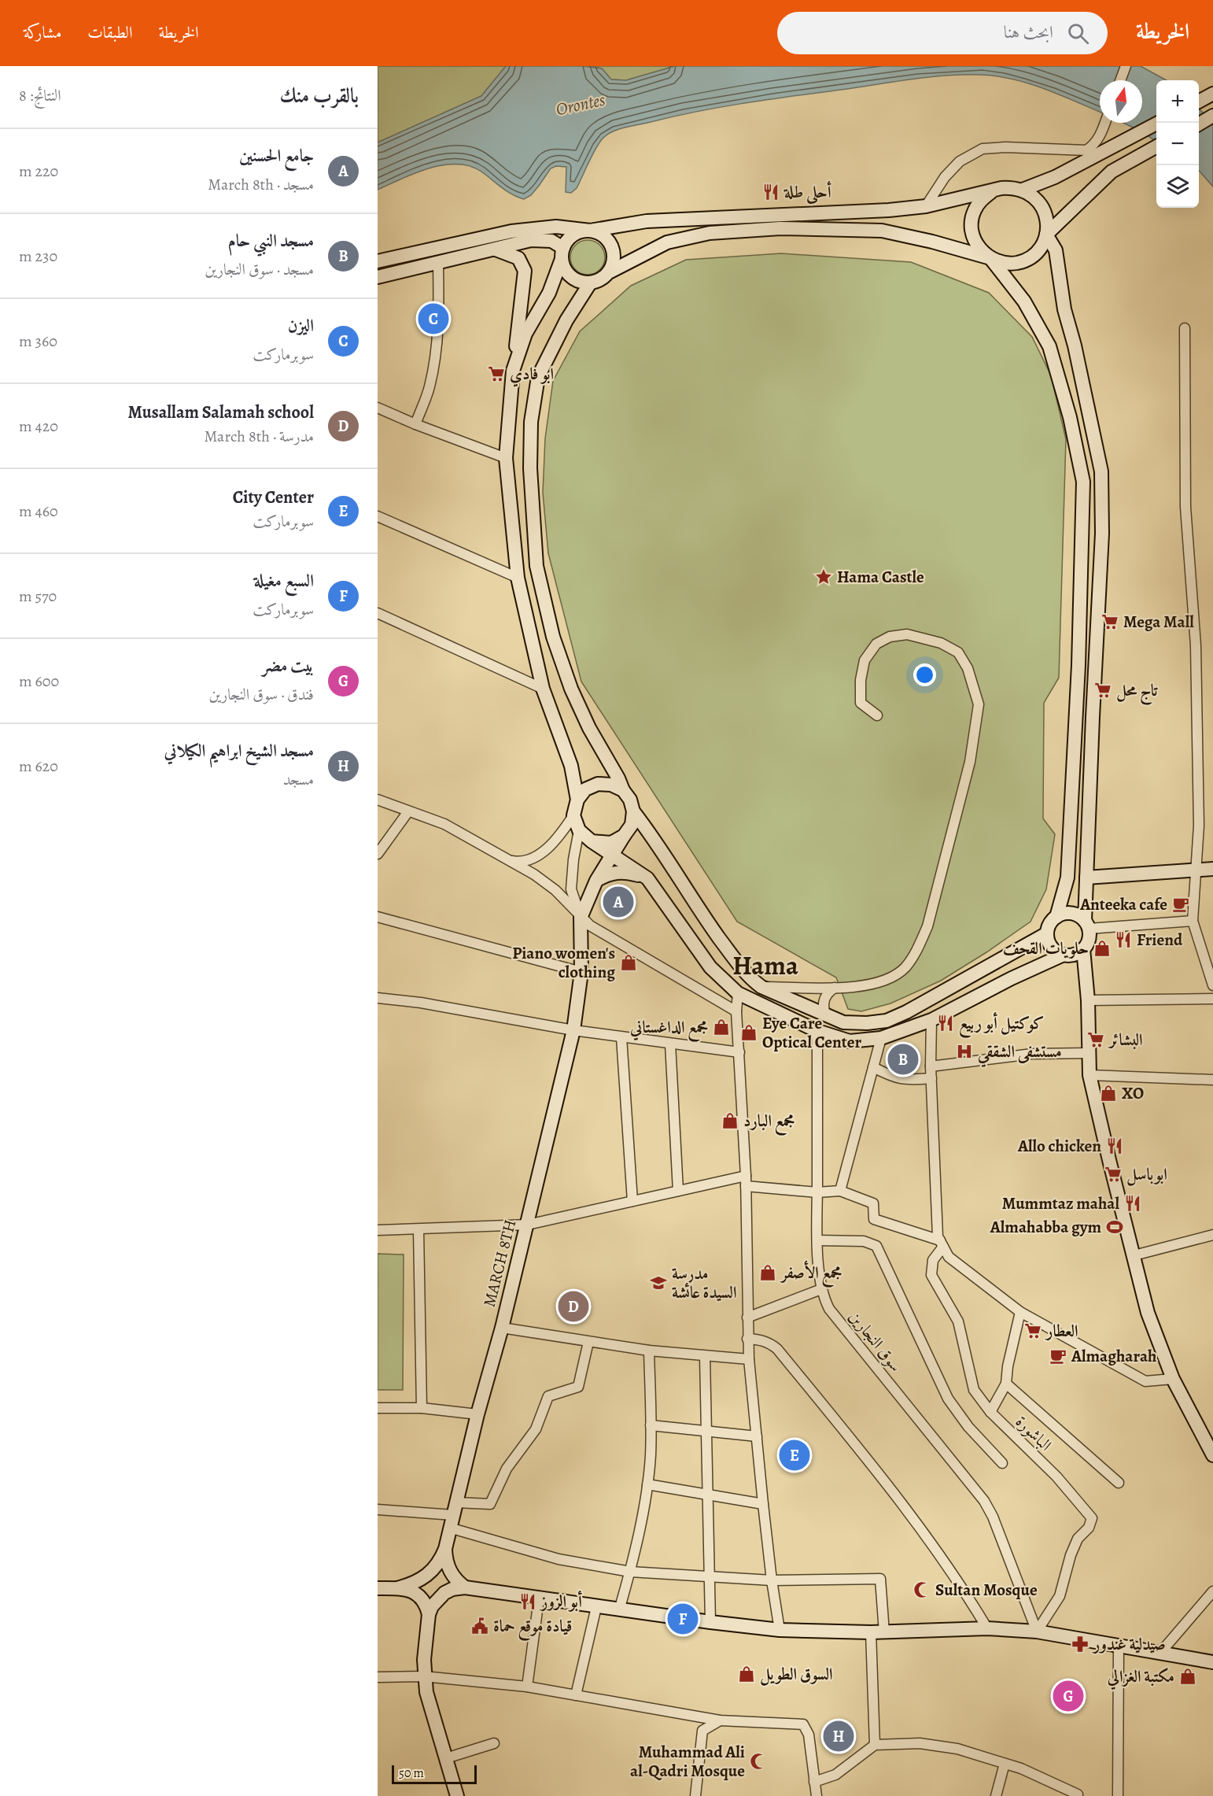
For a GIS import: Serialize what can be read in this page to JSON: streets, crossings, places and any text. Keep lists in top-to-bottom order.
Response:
{
  "streets": {
    "main road": ["MARCH 8TH"],
    "street": ["سوق النجارين", "الباشورة"]
  },
  "crossings": [
    ["سوق النجارين", "الباشورة"]
  ],
  "districts": ["Hama"],
  "water": ["Orontes"],
  "places": {
    "restaurant": [
      "أحلى طلة",
      "Friend",
      "كوكتيل أبو ربيع",
      "Allo chicken",
      "Mummtaz mahal",
      "أبو الزوز"
    ],
    "supermarket": [
      "ابو فادي",
      "Mega Mall",
      "تاج محل",
      "البشائر",
      "ابوباسل",
      "العطار"
    ],
    "place": ["Hama Castle"],
    "cafe": ["Anteeka cafe", "Almagharah"],
    "shop": [
      "حلويات القحف",
      "Piano women's clothing",
      "مجمع الداغستاني",
      "Eye Care Optical Center",
      "XO",
      "مجمع البارد",
      "مجمع الأصفر",
      "السوق الطويل",
      "مكتبة الغزالي"
    ],
    "hospital": ["مستشفى الشققي"],
    "sports": ["Almahabba gym"],
    "school or university": ["مدرسة السيدة عائشة"],
    "mosque": ["Sultan Mosque", "Muhammad Ali al-Qadri Mosque"],
    "public building": ["قيادة موقع حماة"],
    "pharmacy": ["صيدلية غندور"]
  },
  "scale_bar": "50 m",
  "north": "top",
  "page": {
    "header": "الخريطة",
    "search": "ابحث هنا",
    "nav": ["الخريطة", "الطبقات", "مشاركة"],
    "heading": ["بالقرب منك", "النتائج: 8"],
    "map_buttons": ["+", "−"],
    "list": [
      {
        "mark": "A",
        "name": "جامع الحسنين",
        "note": "مسجد · March 8th",
        "value": "220 m"
      },
      {
        "mark": "B",
        "name": "مسجد النبي حام",
        "note": "مسجد · سوق النجارين",
        "value": "230 m"
      },
      {
        "mark": "C",
        "name": "اليزن",
        "note": "سوبرماركت",
        "value": "360 m"
      },
      {
        "mark": "D",
        "name": "Musallam Salamah school",
        "note": "مدرسة · March 8th",
        "value": "420 m"
      },
      {
        "mark": "E",
        "name": "City Center",
        "note": "سوبرماركت",
        "value": "460 m"
      },
      {
        "mark": "F",
        "name": "السبع مغيلة",
        "note": "سوبرماركت",
        "value": "570 m"
      },
      {
        "mark": "G",
        "name": "بيت مضر",
        "note": "فندق · سوق النجارين",
        "value": "600 m"
      },
      {
        "mark": "H",
        "name": "مسجد الشيخ ابراهيم الكيلاني",
        "note": "مسجد",
        "value": "620 m"
      }
    ],
    "pins": [
      "C",
      "A",
      "B",
      "D",
      "E",
      "F",
      "G",
      "H"
    ],
    "scale": "50 m"
  }
}
